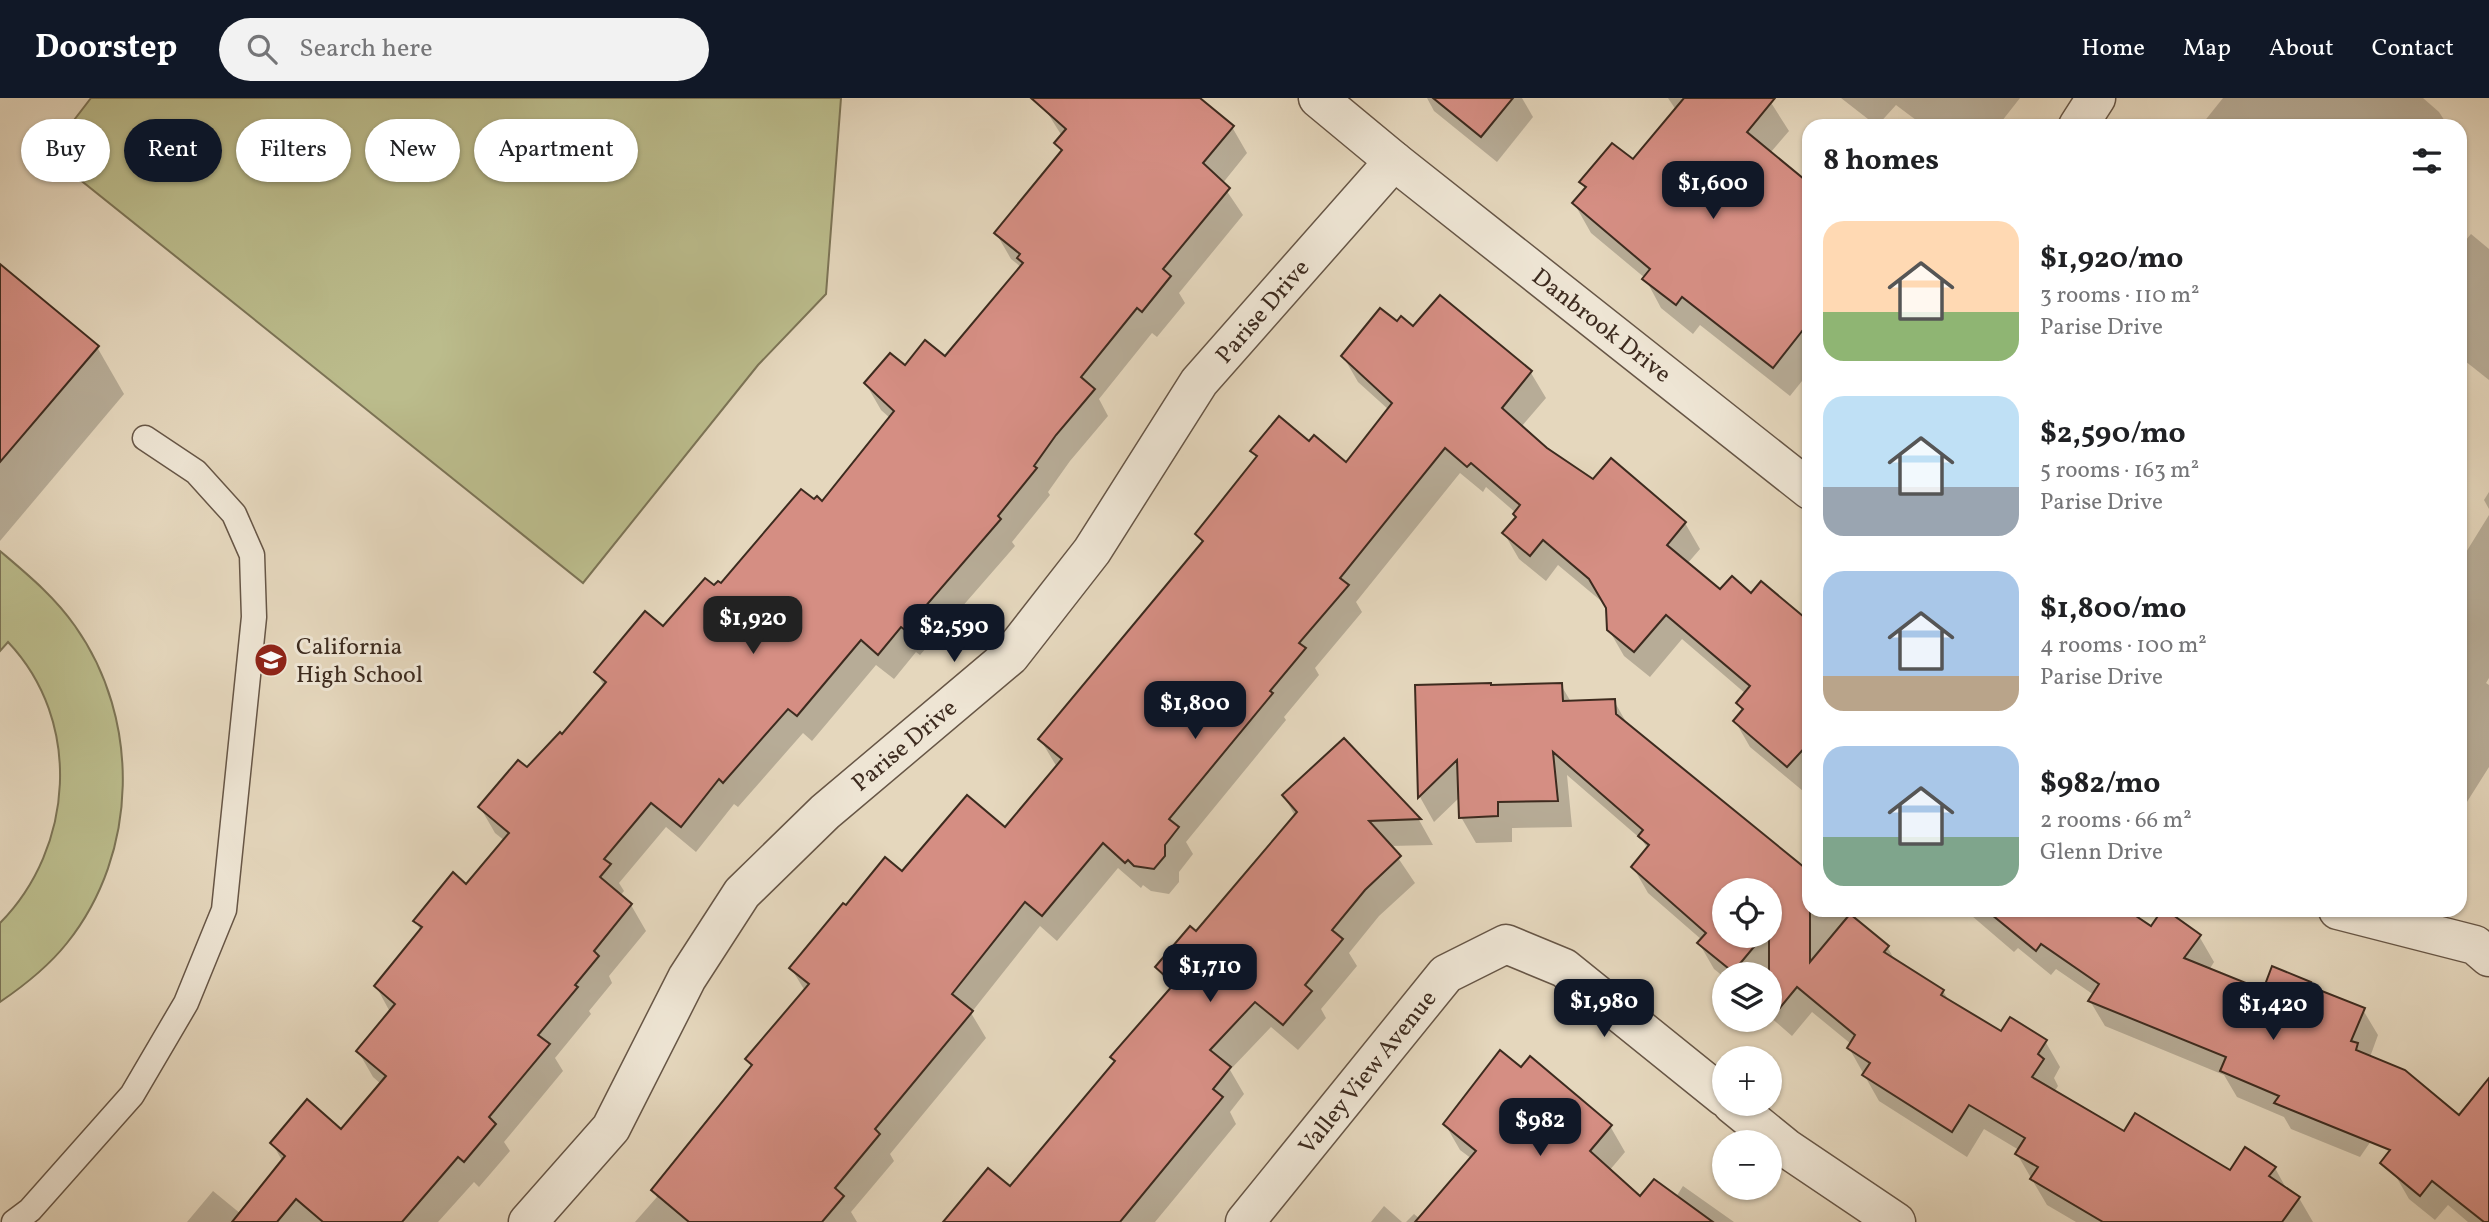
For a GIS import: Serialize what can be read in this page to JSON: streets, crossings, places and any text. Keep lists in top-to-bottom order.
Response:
{
  "streets": {
    "street": ["Parise Drive", "Danbrook Drive", "Valley View Avenue"]
  },
  "crossings": [
    ["Parise Drive", "Danbrook Drive"]
  ],
  "places": {
    "school or university": ["California High School"]
  },
  "page": {
    "header": "Doorstep",
    "search": "Search here",
    "nav": [
      "Home",
      "Map",
      "About",
      "Contact"
    ],
    "chip": [
      "Buy",
      "Rent",
      "Filters",
      "New",
      "Apartment"
    ],
    "heading": "8 homes",
    "price": [
      "$1,600",
      "$1,920",
      "$2,590",
      "$1,800",
      "$1,710",
      "$1,980",
      "$1,420",
      "$982"
    ],
    "list": [
      {
        "name": "$1,920/mo",
        "note": "3 rooms · 110 m² · Parise Drive"
      },
      {
        "name": "$2,590/mo",
        "note": "5 rooms · 163 m² · Parise Drive"
      },
      {
        "name": "$1,800/mo",
        "note": "4 rooms · 100 m² · Parise Drive"
      },
      {
        "name": "$982/mo",
        "note": "2 rooms · 66 m² · Glenn Drive"
      }
    ],
    "map_buttons": ["+", "−"]
  }
}
